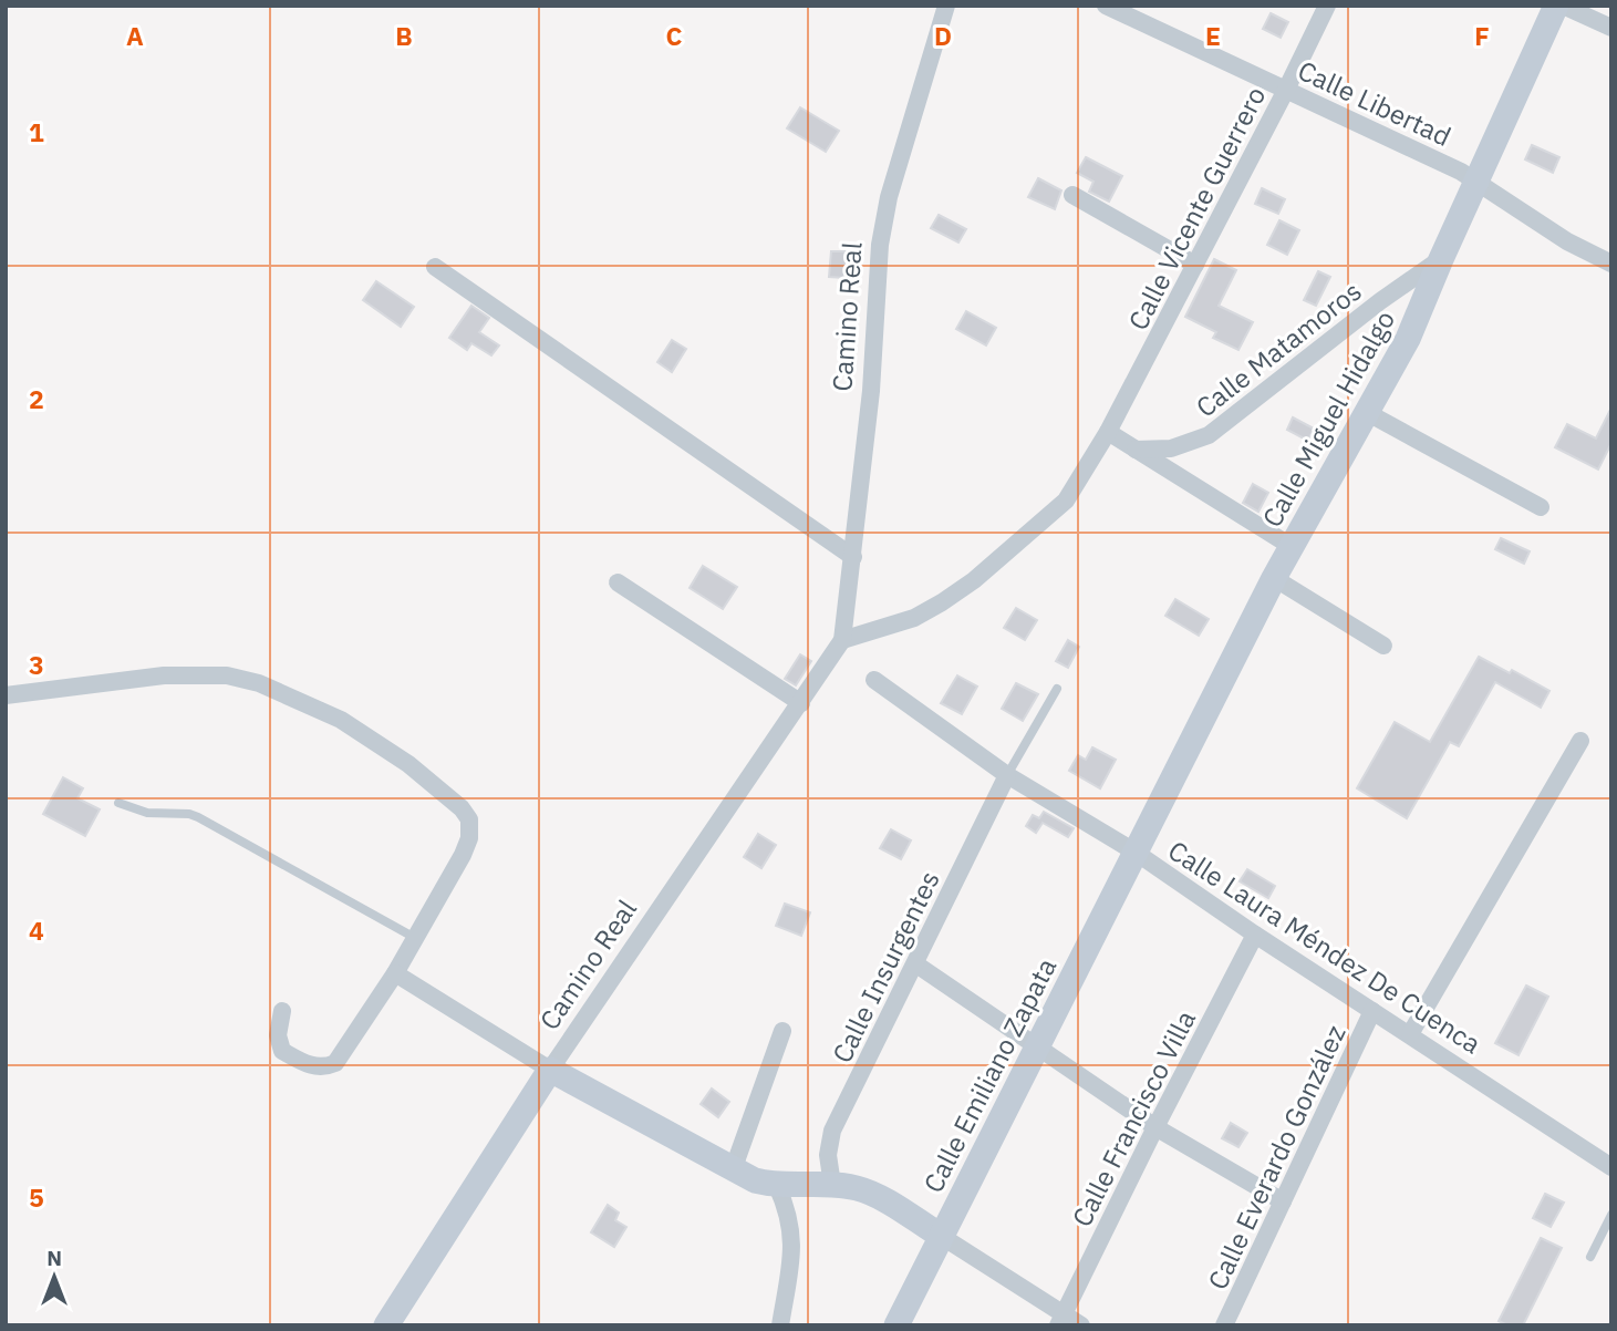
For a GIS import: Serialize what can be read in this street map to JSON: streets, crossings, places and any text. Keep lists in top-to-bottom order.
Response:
{
  "streets": {
    "street": [
      "Calle Libertad",
      "Calle Vicente Guerrero",
      "Camino Real",
      "Calle Matamoros",
      "Calle Miguel Hidalgo",
      "Calle Laura Méndez De Cuenca",
      "Calle Insurgentes",
      "Calle Emiliano Zapata",
      "Calle Francisco Villa",
      "Calle Everardo González"
    ]
  },
  "crossings": [
    ["Calle Libertad", "Calle Vicente Guerrero"],
    ["Calle Libertad", "Calle Miguel Hidalgo"],
    ["Calle Matamoros", "Calle Miguel Hidalgo"],
    ["Calle Miguel Hidalgo", "Calle Laura Méndez De Cuenca"],
    ["Calle Miguel Hidalgo", "Calle Emiliano Zapata"],
    ["Calle Laura Méndez De Cuenca", "Calle Insurgentes"],
    ["Calle Laura Méndez De Cuenca", "Calle Emiliano Zapata"],
    ["Calle Laura Méndez De Cuenca", "Calle Francisco Villa"],
    ["Calle Laura Méndez De Cuenca", "Calle Everardo González"]
  ],
  "north": "top",
  "grid": {
    "columns": [
      "A",
      "B",
      "C",
      "D",
      "E",
      "F"
    ],
    "rows": [
      "1",
      "2",
      "3",
      "4",
      "5"
    ]
  }
}
